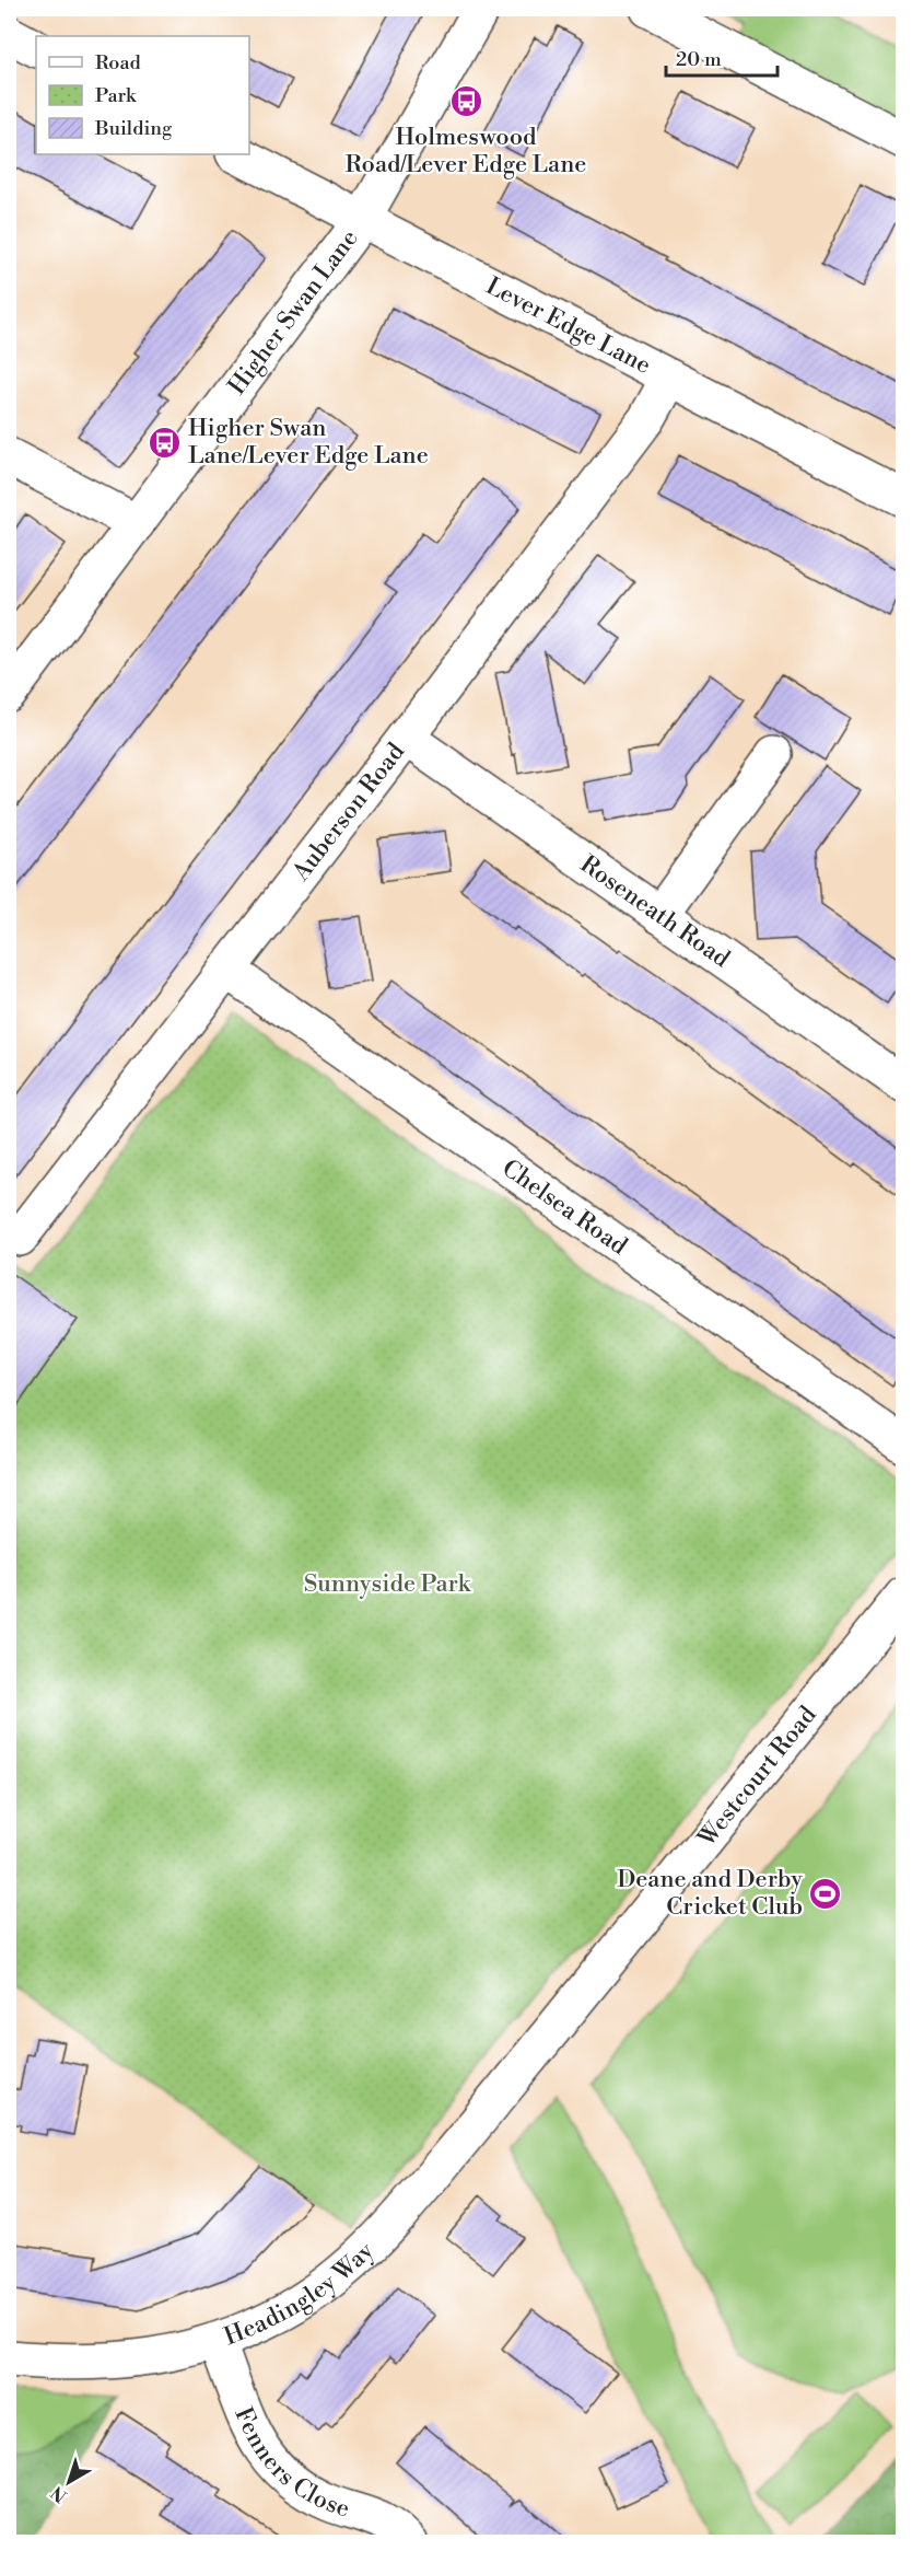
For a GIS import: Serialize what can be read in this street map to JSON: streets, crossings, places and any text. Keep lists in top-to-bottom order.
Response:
{
  "streets": {
    "street": [
      "Higher Swan Lane",
      "Lever Edge Lane",
      "Auberson Road",
      "Roseneath Road",
      "Chelsea Road",
      "Westcourt Road",
      "Headingley Way",
      "Fenners Close"
    ]
  },
  "crossings": [
    ["Higher Swan Lane", "Lever Edge Lane"],
    ["Lever Edge Lane", "Auberson Road"],
    ["Auberson Road", "Roseneath Road"],
    ["Auberson Road", "Chelsea Road"],
    ["Westcourt Road", "Headingley Way"],
    ["Headingley Way", "Fenners Close"]
  ],
  "parks": ["Sunnyside Park"],
  "places": {
    "bus stop": ["Holmeswood Road/Lever Edge Lane", "Higher Swan Lane/Lever Edge Lane"],
    "sports": ["Deane and Derby Cricket Club"]
  },
  "legend": ["Road", "Park", "Building"],
  "scale_bar": "20 m",
  "north": "bottom left"
}
